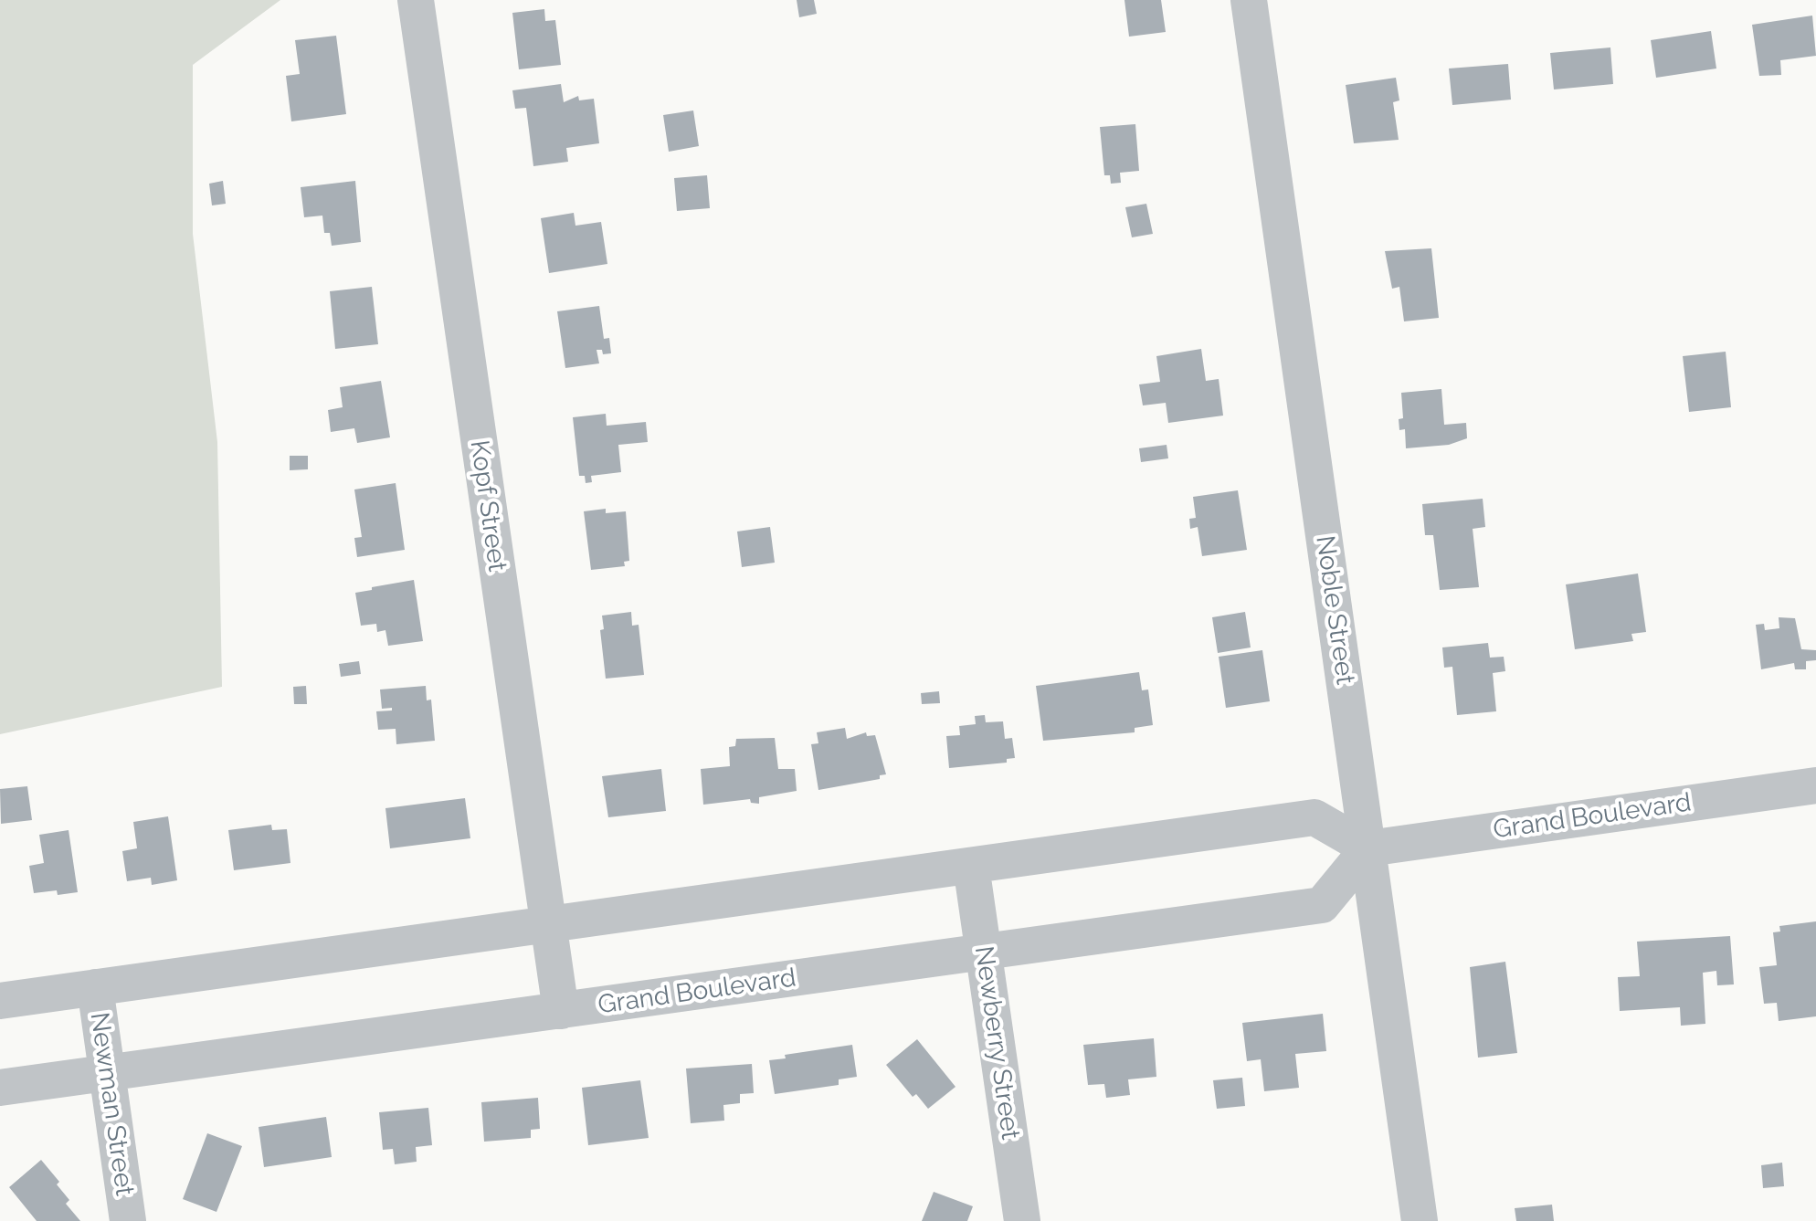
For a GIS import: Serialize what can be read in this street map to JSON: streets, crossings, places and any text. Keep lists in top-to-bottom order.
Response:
{
  "streets": {
    "street": [
      "Kopf Street",
      "Noble Street",
      "Grand Boulevard",
      "Newberry Street",
      "Newman Street"
    ]
  },
  "crossings": [
    ["Kopf Street", "Grand Boulevard"],
    ["Noble Street", "Grand Boulevard"],
    ["Grand Boulevard", "Newberry Street"],
    ["Grand Boulevard", "Newman Street"]
  ]
}
